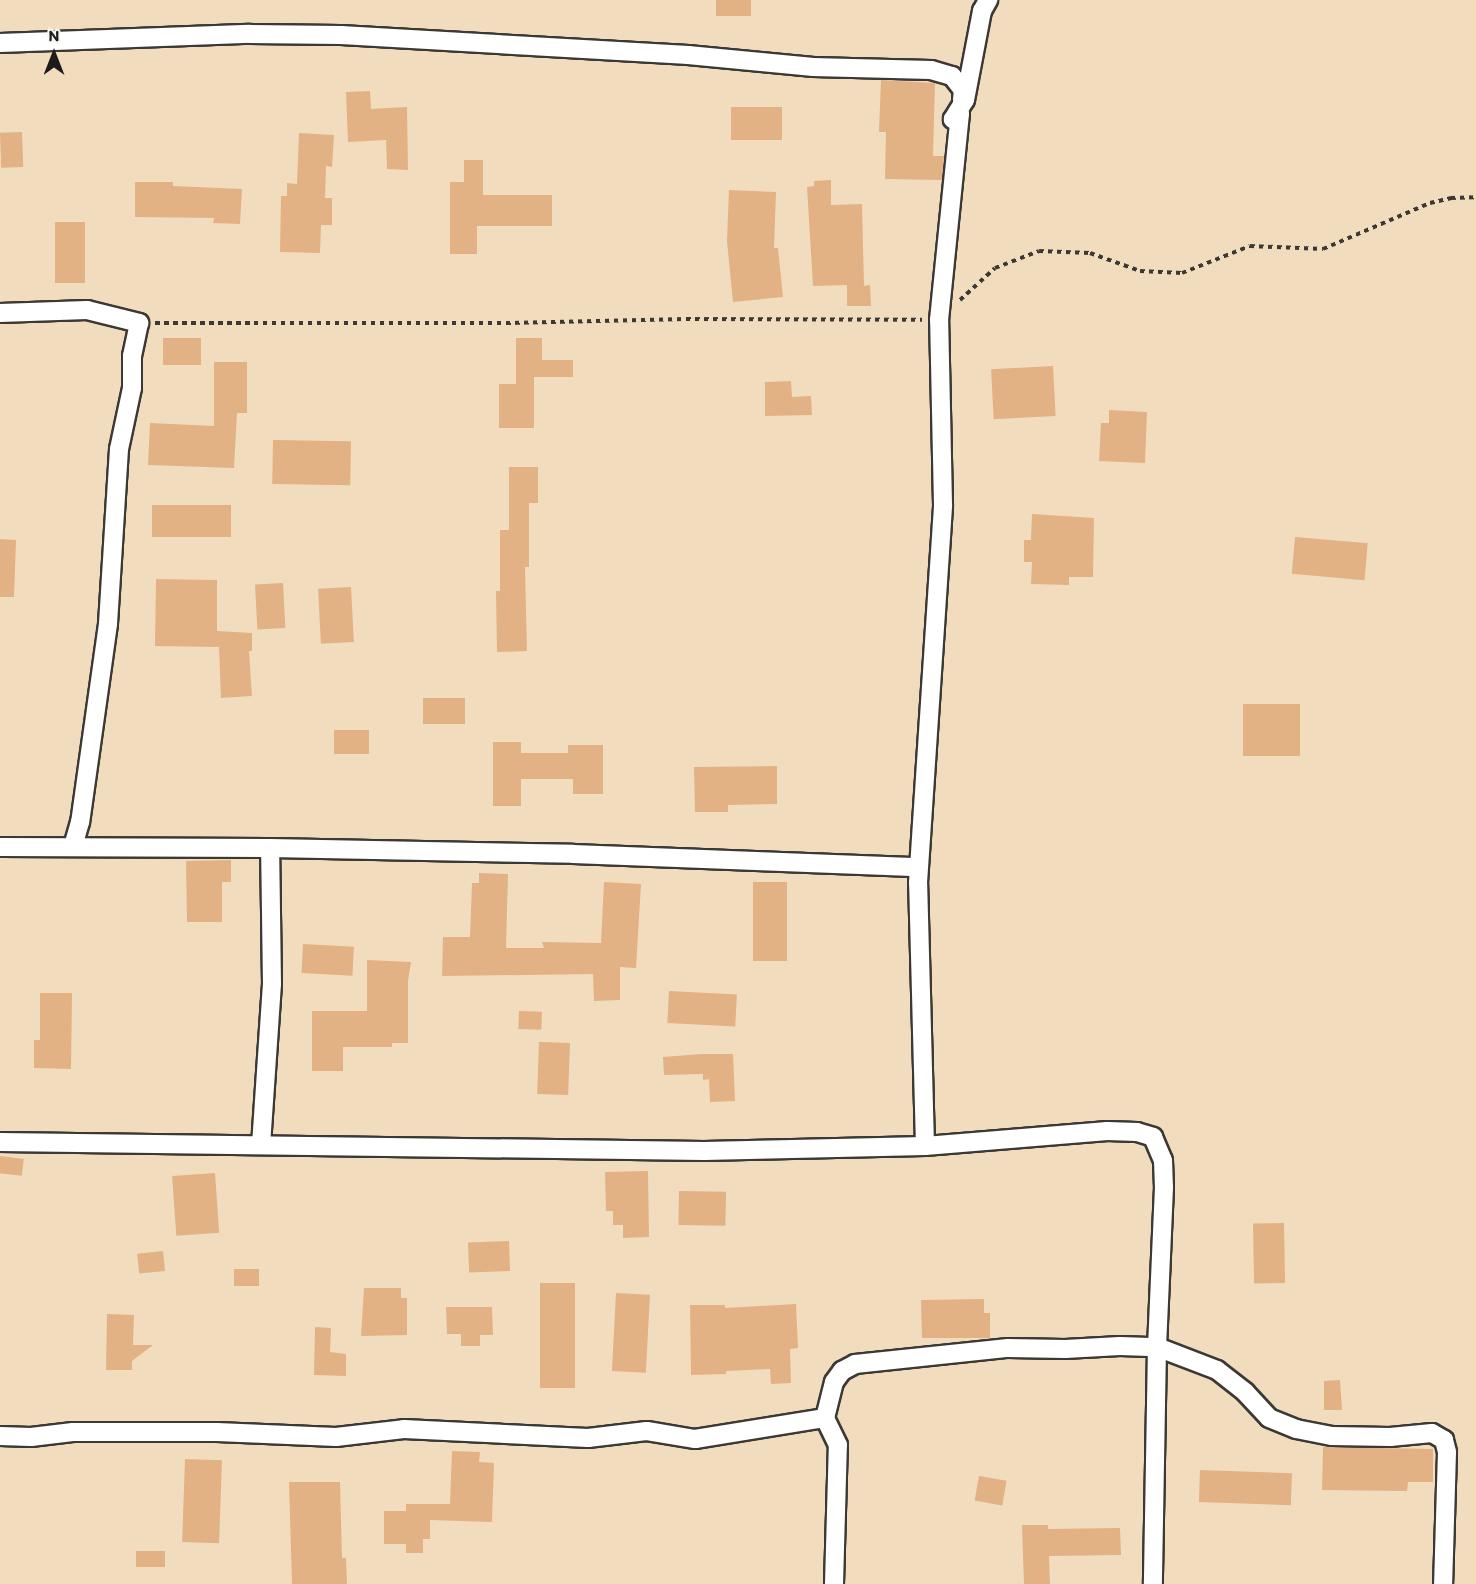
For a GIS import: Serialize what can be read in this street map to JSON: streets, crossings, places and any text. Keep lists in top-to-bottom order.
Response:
{
  "north": "top"
}
